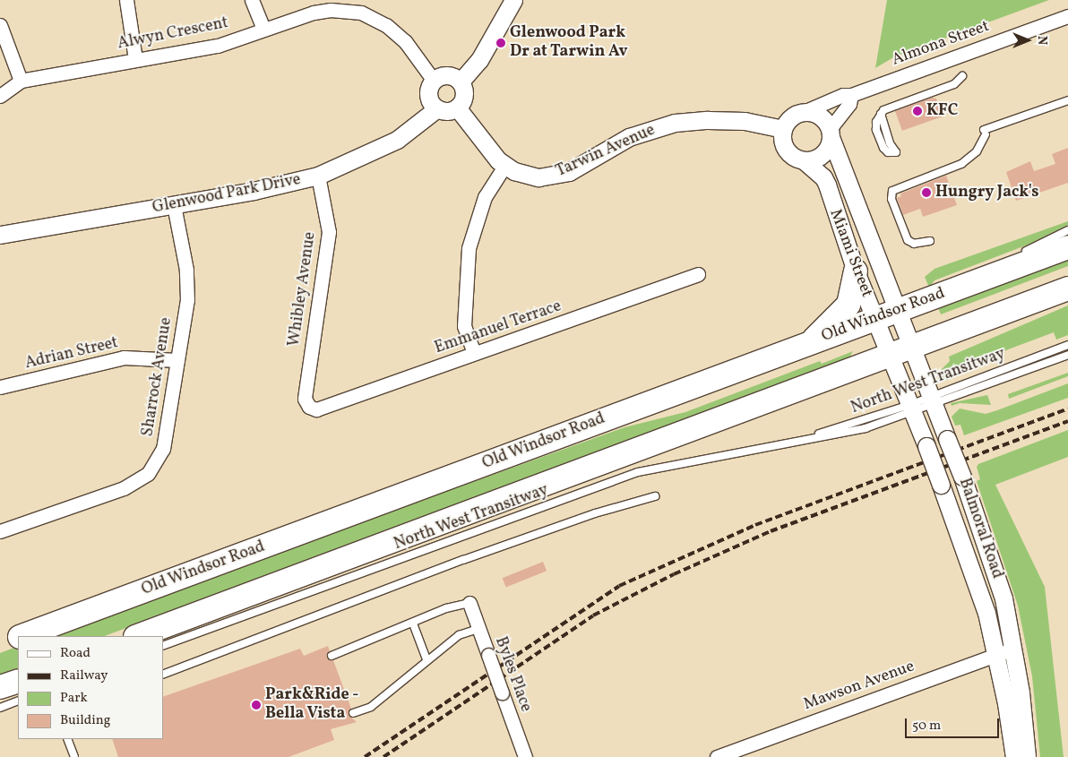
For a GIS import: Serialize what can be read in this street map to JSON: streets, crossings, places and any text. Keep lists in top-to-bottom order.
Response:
{
  "streets": {
    "highway": ["Old Windsor Road"],
    "street": [
      "Alwyn Crescent",
      "Almona Street",
      "Tarwin Avenue",
      "Glenwood Park Drive",
      "Miami Street",
      "Whibley Avenue",
      "Emmanuel Terrace",
      "Adrian Street",
      "Sharrock Avenue",
      "Balmoral Road",
      "Byles Place",
      "Mawson Avenue"
    ],
    "lane": ["North West Transitway"]
  },
  "crossings": [
    ["Alwyn Crescent", "Tarwin Avenue"],
    ["Alwyn Crescent", "Glenwood Park Drive"],
    ["Almona Street", "Tarwin Avenue"],
    ["Almona Street", "Miami Street"],
    ["Tarwin Avenue", "Glenwood Park Drive"],
    ["Tarwin Avenue", "Miami Street"],
    ["Glenwood Park Drive", "Whibley Avenue"],
    ["Glenwood Park Drive", "Sharrock Avenue"],
    ["Miami Street", "Old Windsor Road"],
    ["Miami Street", "Balmoral Road"],
    ["Whibley Avenue", "Emmanuel Terrace"],
    ["Old Windsor Road", "Balmoral Road"],
    ["Adrian Street", "Sharrock Avenue"],
    ["North West Transitway", "Balmoral Road"],
    ["Balmoral Road", "Mawson Avenue"]
  ],
  "places": [
    "Glenwood Park Dr at Tarwin Av",
    "KFC",
    "Hungry Jack's",
    "Park&Ride - Bella Vista"
  ],
  "legend": [
    "Road",
    "Railway",
    "Park",
    "Building"
  ],
  "scale_bar": "50 m",
  "north": "right"
}
